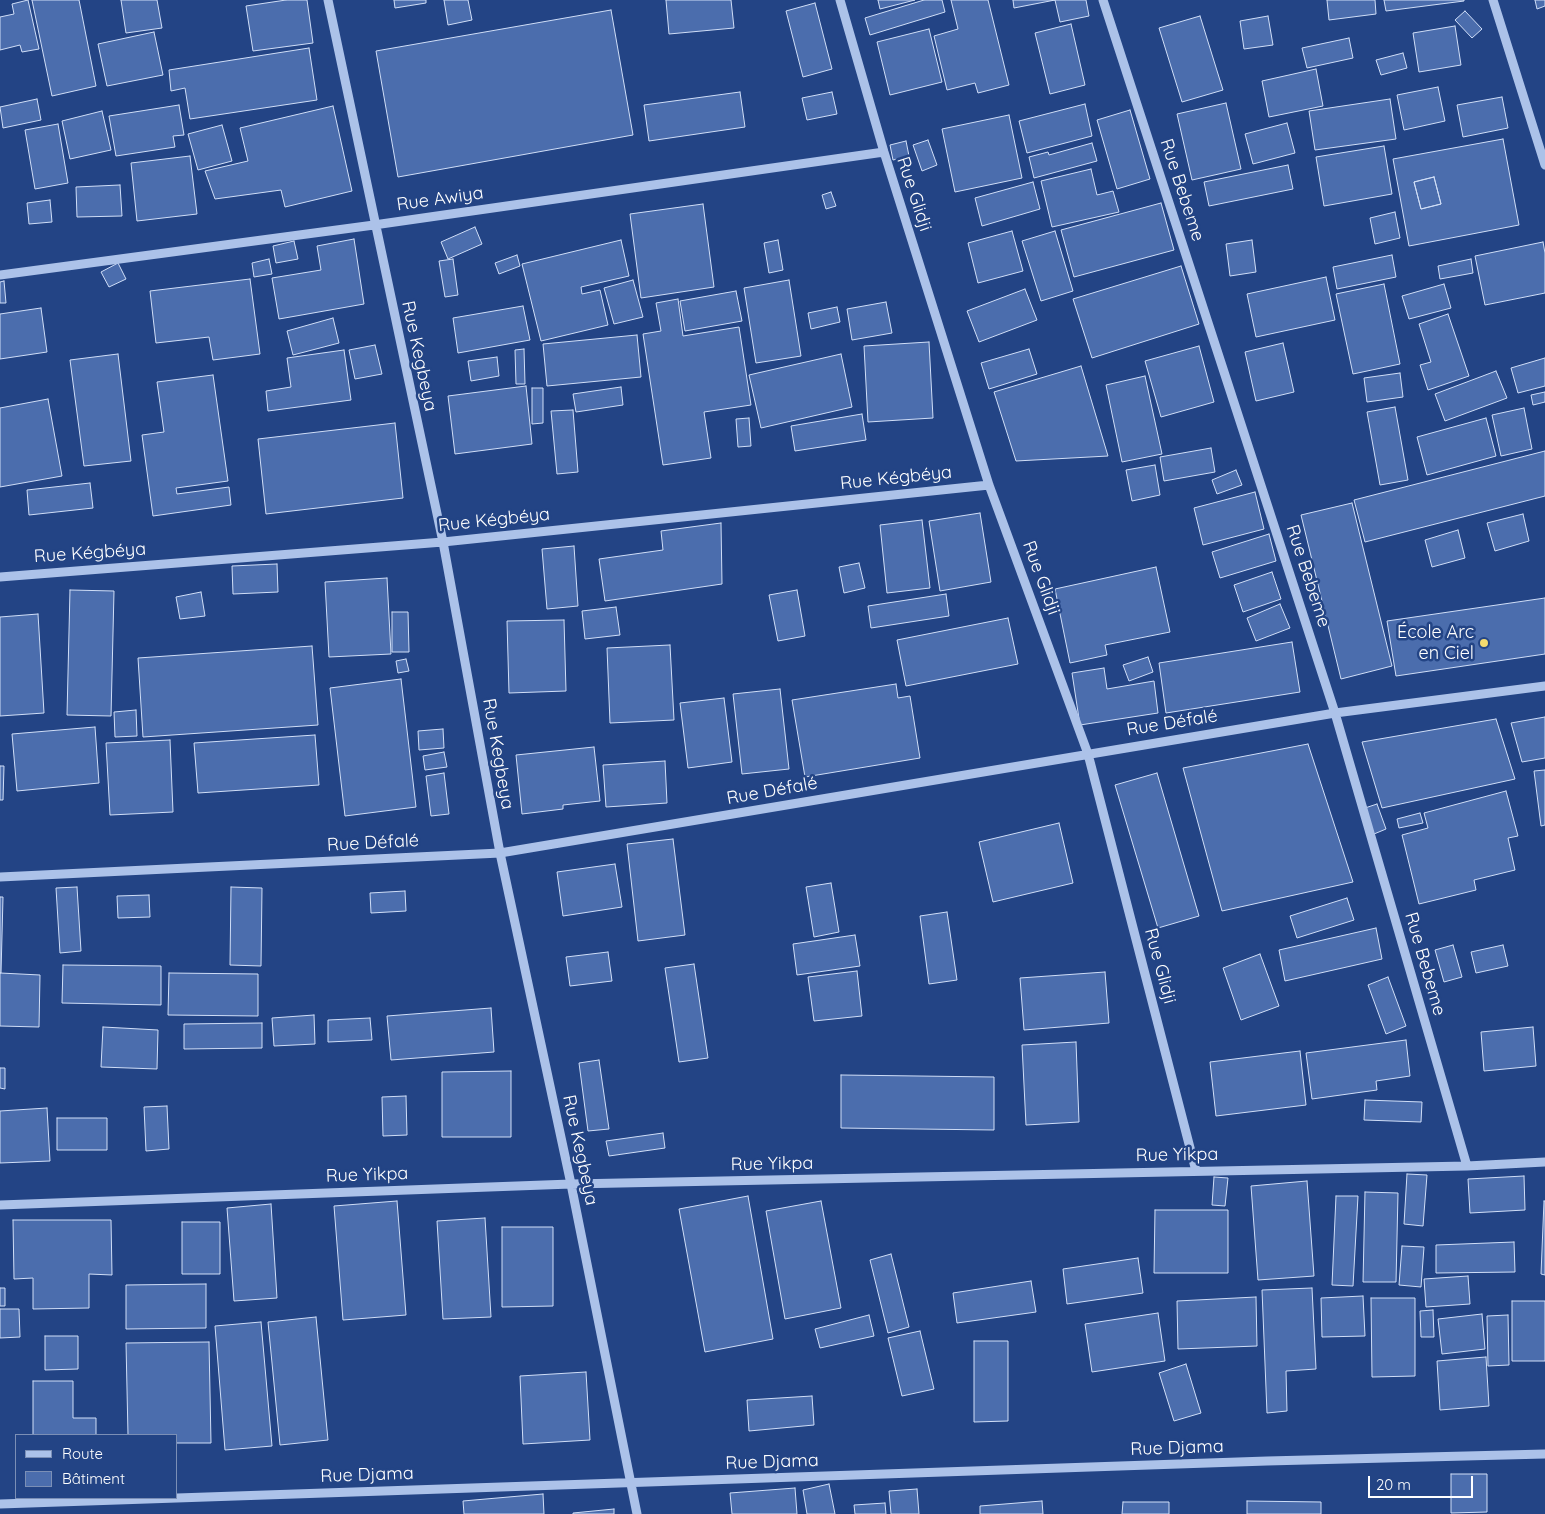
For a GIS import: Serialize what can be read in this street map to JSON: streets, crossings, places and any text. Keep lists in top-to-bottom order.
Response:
{
  "streets": {
    "street": [
      "Rue Bebeme",
      "Rue Glidji",
      "Rue Awiya",
      "Rue Kegbeya",
      "Rue Kégbéya",
      "Rue Défalé",
      "Rue Yikpa",
      "Rue Djama"
    ]
  },
  "crossings": [
    ["Rue Bebeme", "Rue Défalé"],
    ["Rue Bebeme", "Rue Yikpa"],
    ["Rue Glidji", "Rue Awiya"],
    ["Rue Glidji", "Rue Kégbéya"],
    ["Rue Glidji", "Rue Défalé"],
    ["Rue Glidji", "Rue Yikpa"],
    ["Rue Awiya", "Rue Kegbeya"],
    ["Rue Kegbeya", "Rue Kégbéya"],
    ["Rue Kegbeya", "Rue Défalé"],
    ["Rue Kegbeya", "Rue Yikpa"],
    ["Rue Kegbeya", "Rue Djama"]
  ],
  "places": ["École Arc en Ciel"],
  "legend": ["Route", "Bâtiment"],
  "scale_bar": "20 m"
}
